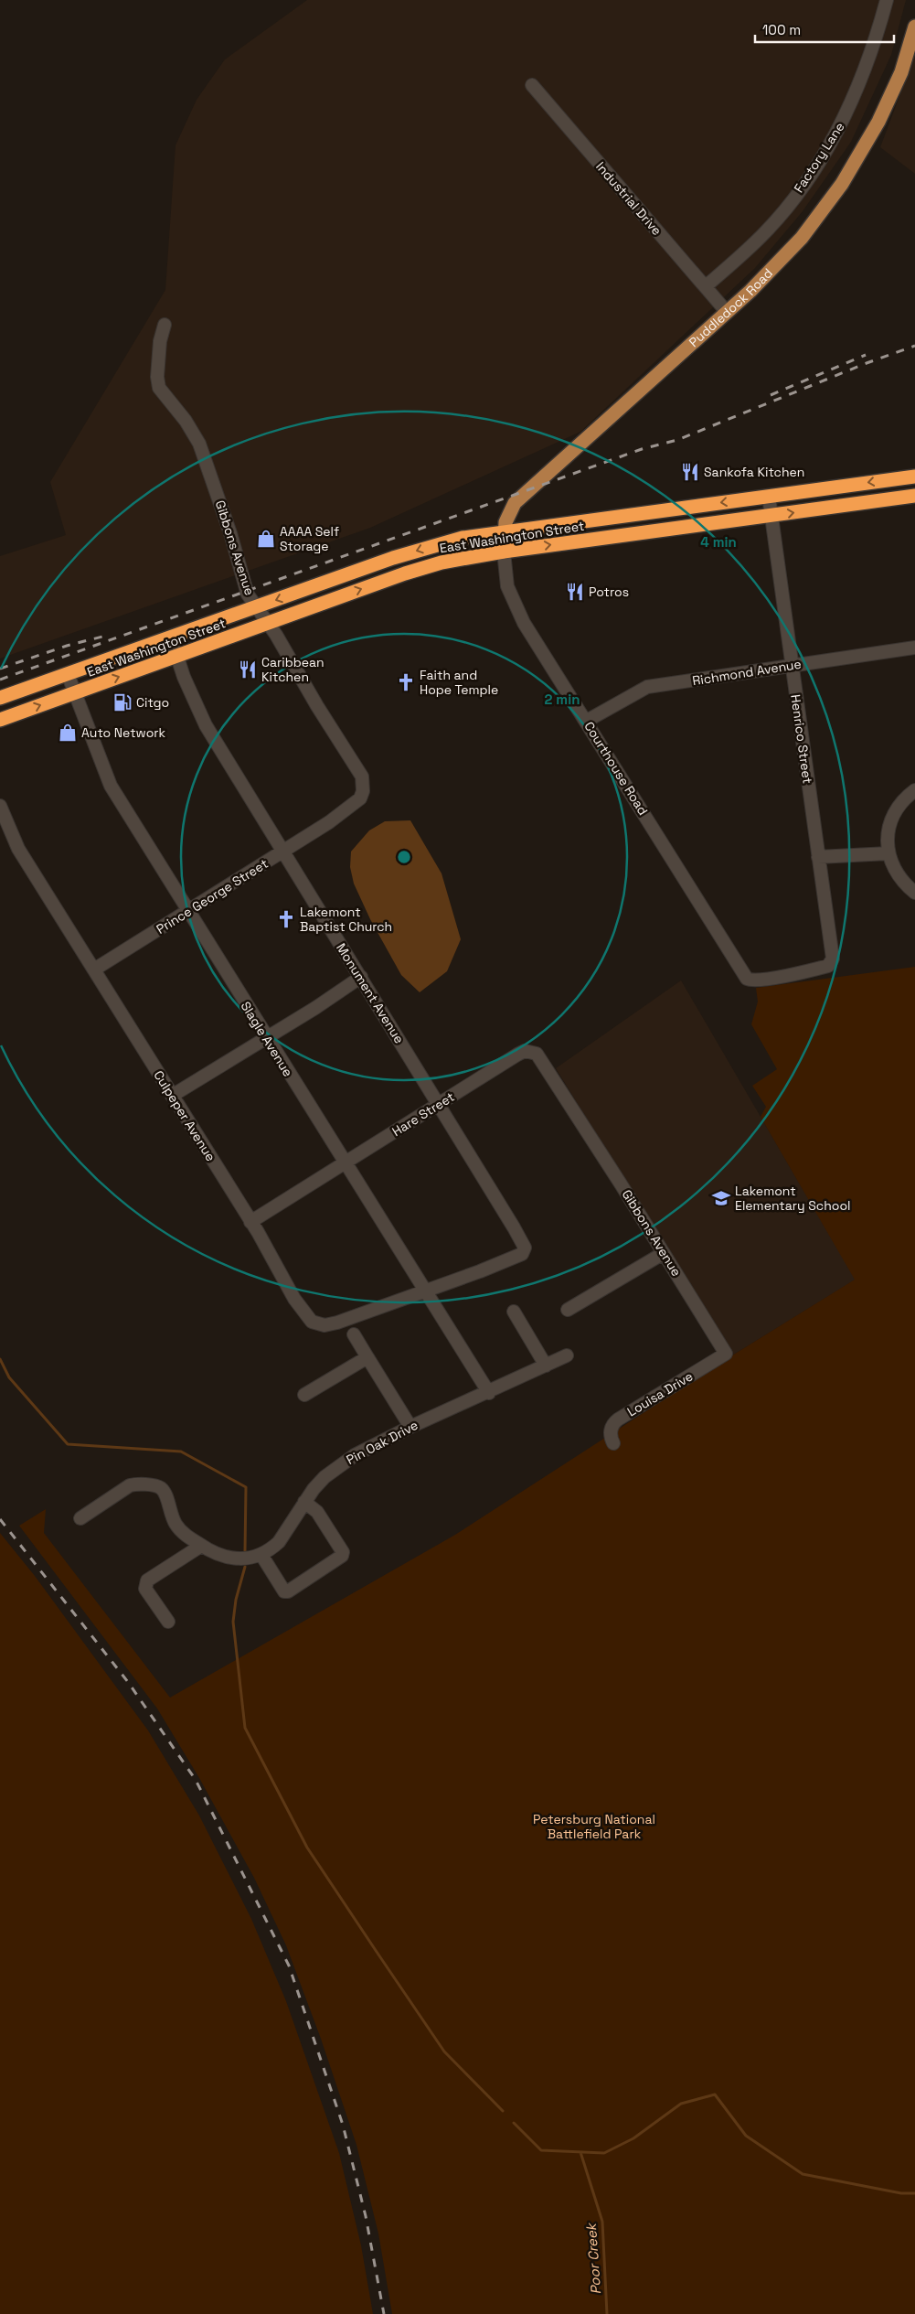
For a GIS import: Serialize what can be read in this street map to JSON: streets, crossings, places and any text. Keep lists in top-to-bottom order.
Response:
{
  "streets": {
    "highway": ["East Washington Street"],
    "main road": ["Puddledock Road"],
    "street": [
      "Factory Lane",
      "Industrial Drive",
      "Gibbons Avenue",
      "Richmond Avenue",
      "Henrico Street",
      "Courthouse Road",
      "Prince George Street",
      "Monument Avenue",
      "Slagle Avenue",
      "Hare Street",
      "Culpeper Avenue",
      "Louisa Drive",
      "Pin Oak Drive"
    ]
  },
  "crossings": [
    ["Factory Lane", "Industrial Drive"],
    ["Industrial Drive", "Puddledock Road"],
    ["Puddledock Road", "East Washington Street"],
    ["Puddledock Road", "Courthouse Road"],
    ["East Washington Street", "Gibbons Avenue"],
    ["East Washington Street", "Henrico Street"],
    ["East Washington Street", "Courthouse Road"],
    ["East Washington Street", "Monument Avenue"],
    ["East Washington Street", "Slagle Avenue"],
    ["Gibbons Avenue", "Prince George Street"],
    ["Gibbons Avenue", "Hare Street"],
    ["Gibbons Avenue", "Louisa Drive"],
    ["Richmond Avenue", "Henrico Street"],
    ["Richmond Avenue", "Courthouse Road"],
    ["Henrico Street", "Courthouse Road"],
    ["Prince George Street", "Monument Avenue"],
    ["Prince George Street", "Slagle Avenue"],
    ["Prince George Street", "Culpeper Avenue"],
    ["Monument Avenue", "Slagle Avenue"],
    ["Monument Avenue", "Hare Street"],
    ["Monument Avenue", "Culpeper Avenue"],
    ["Slagle Avenue", "Hare Street"],
    ["Slagle Avenue", "Culpeper Avenue"],
    ["Slagle Avenue", "Pin Oak Drive"],
    ["Hare Street", "Culpeper Avenue"]
  ],
  "water": ["Poor Creek"],
  "parks": ["Petersburg National Battlefield Park"],
  "places": {
    "restaurant": ["Sankofa Kitchen", "Potros", "Caribbean Kitchen"],
    "shop": ["AAAA Self Storage", "Auto Network"],
    "church": ["Faith and Hope Temple", "Lakemont Baptist Church"],
    "fuel station": ["Citgo"],
    "school or university": ["Lakemont Elementary School"]
  },
  "scale_bar": "100 m",
  "rings": ["4 min", "2 min"]
}
